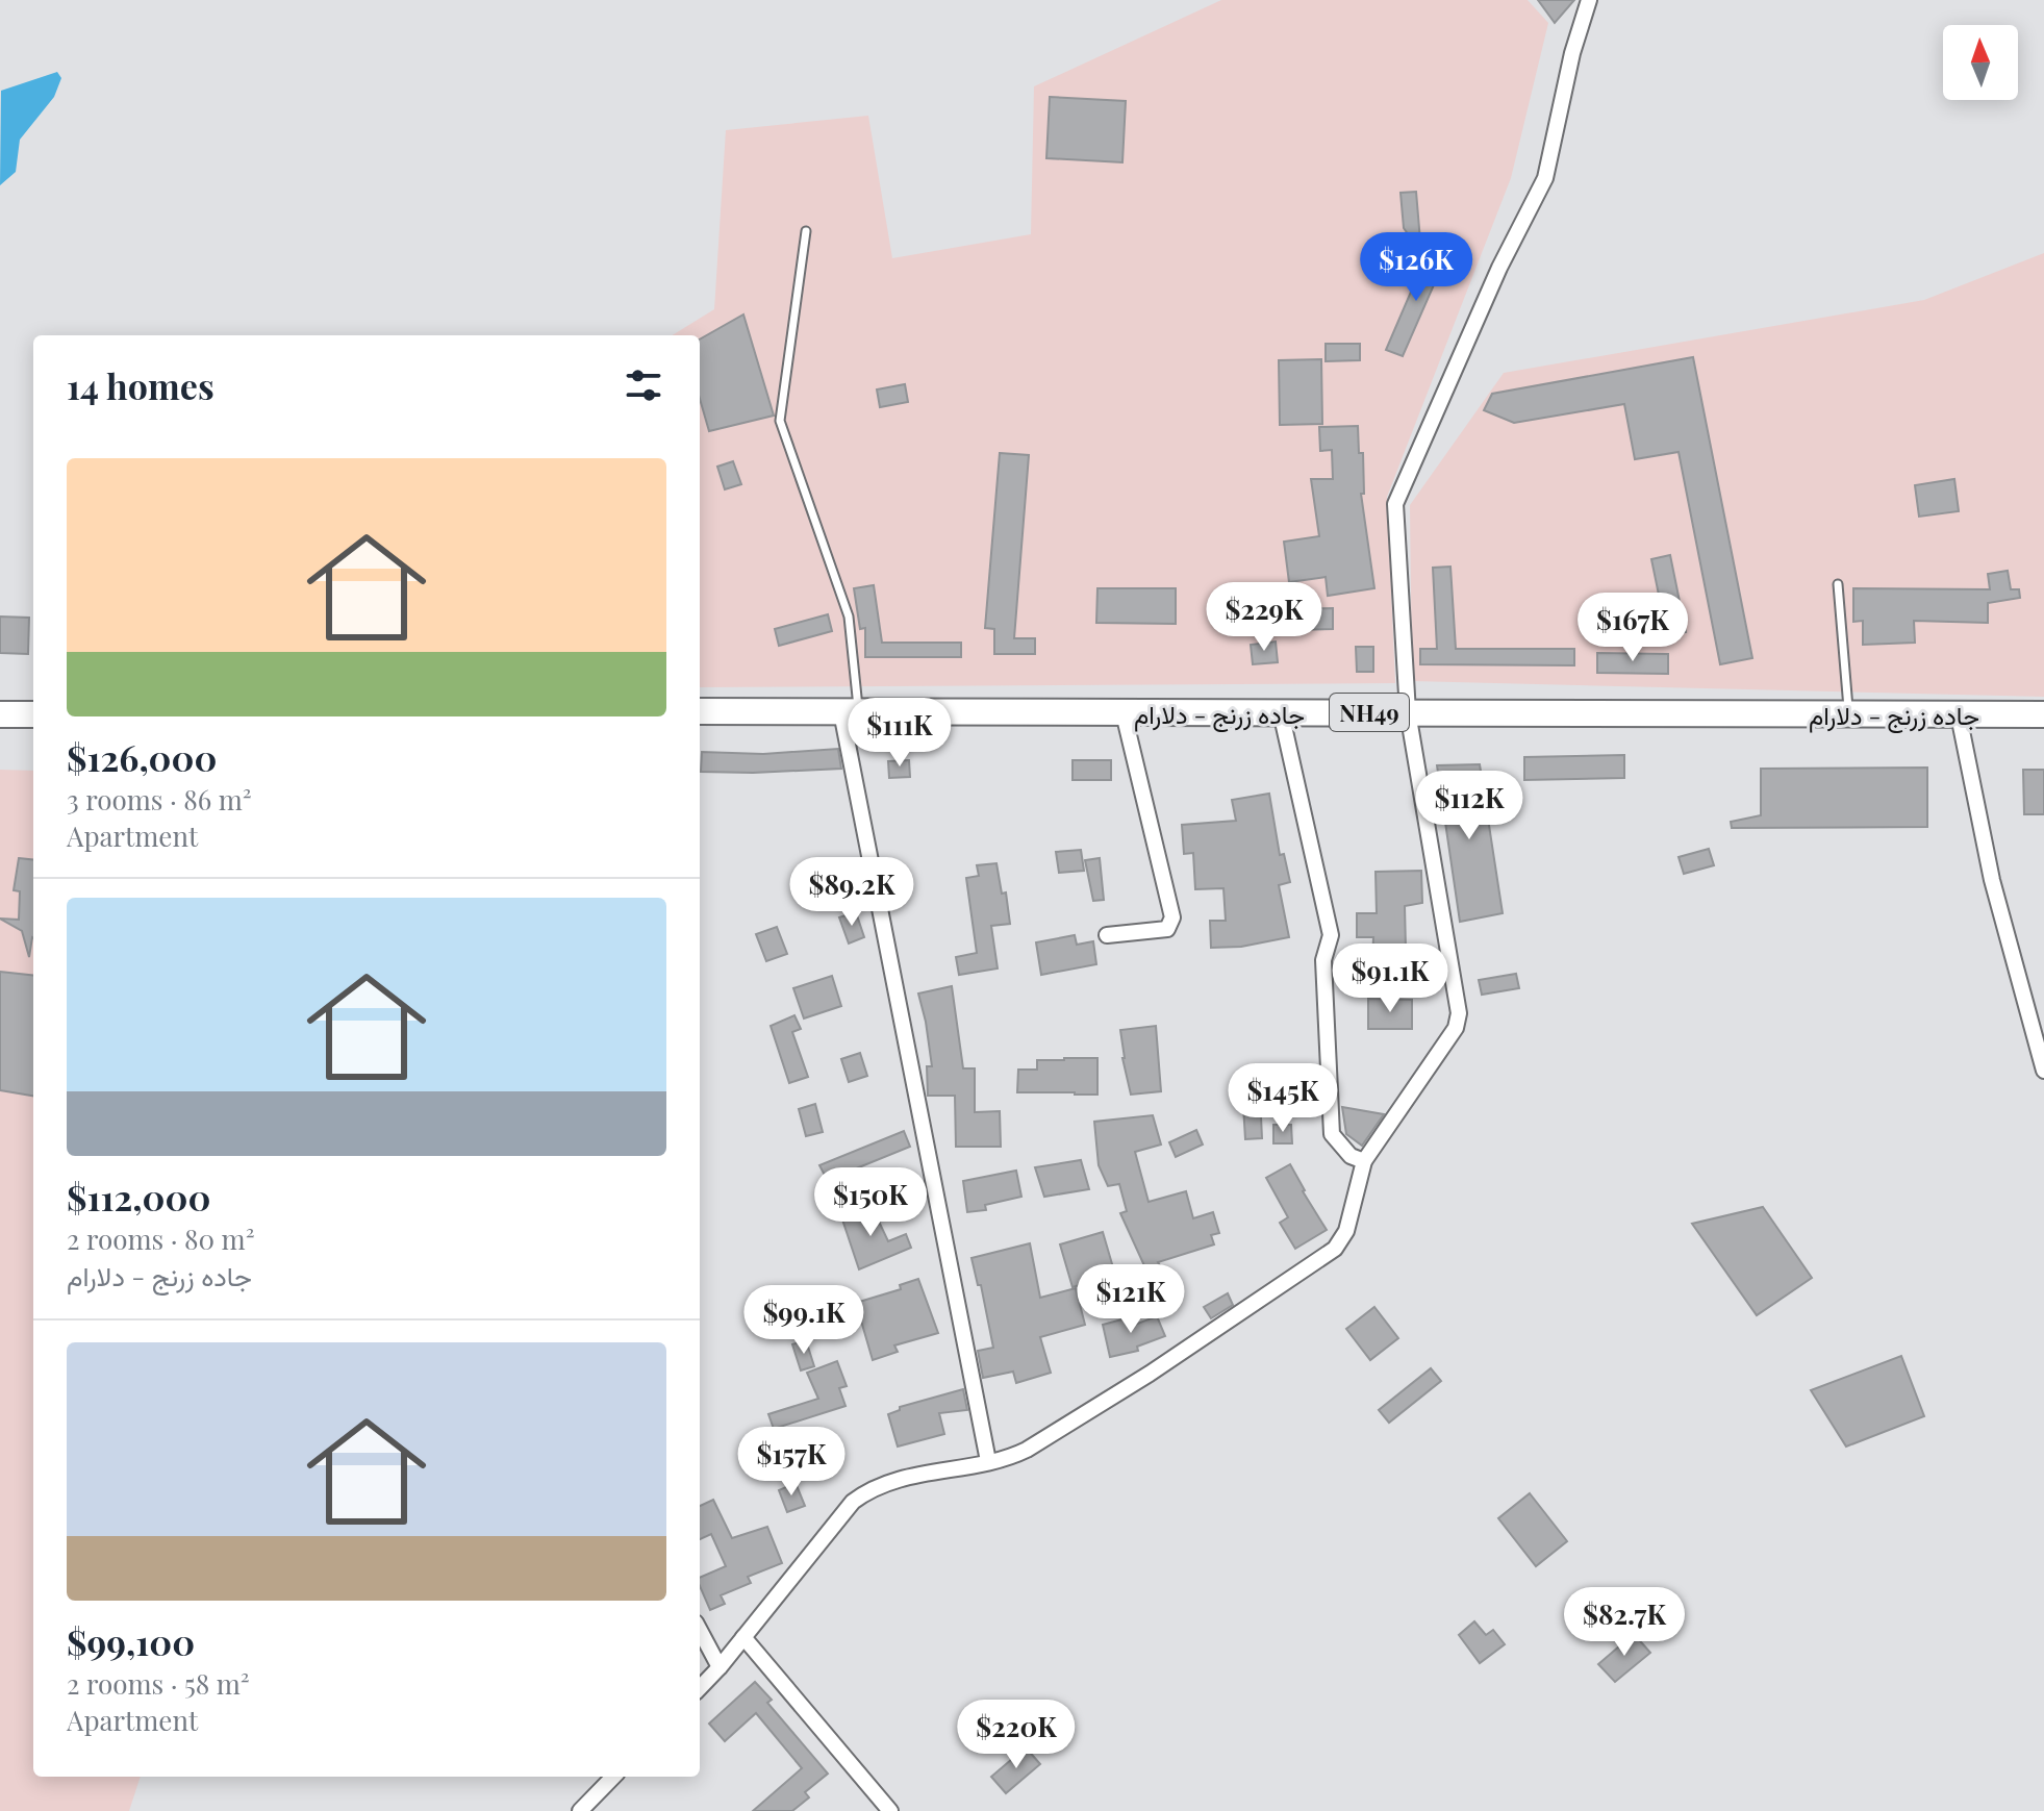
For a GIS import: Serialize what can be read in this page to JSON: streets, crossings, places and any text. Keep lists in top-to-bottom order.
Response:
{
  "streets": {
    "highway": ["NH49", "جاده زرنج - دلارام"]
  },
  "north": "top",
  "page": {
    "price": [
      "$126K",
      "$229K",
      "$167K",
      "$111K",
      "$112K",
      "$89.2K",
      "$91.1K",
      "$145K",
      "$150K",
      "$121K",
      "$99.1K",
      "$157K",
      "$82.7K",
      "$220K"
    ],
    "heading": "14 homes",
    "list": [
      {
        "name": "$126,000",
        "note": "3 rooms · 86 m² · Apartment"
      },
      {
        "name": "$112,000",
        "note": "2 rooms · 80 m² · جاده زرنج - دلارام"
      },
      {
        "name": "$99,100",
        "note": "2 rooms · 58 m² · Apartment"
      }
    ]
  }
}
